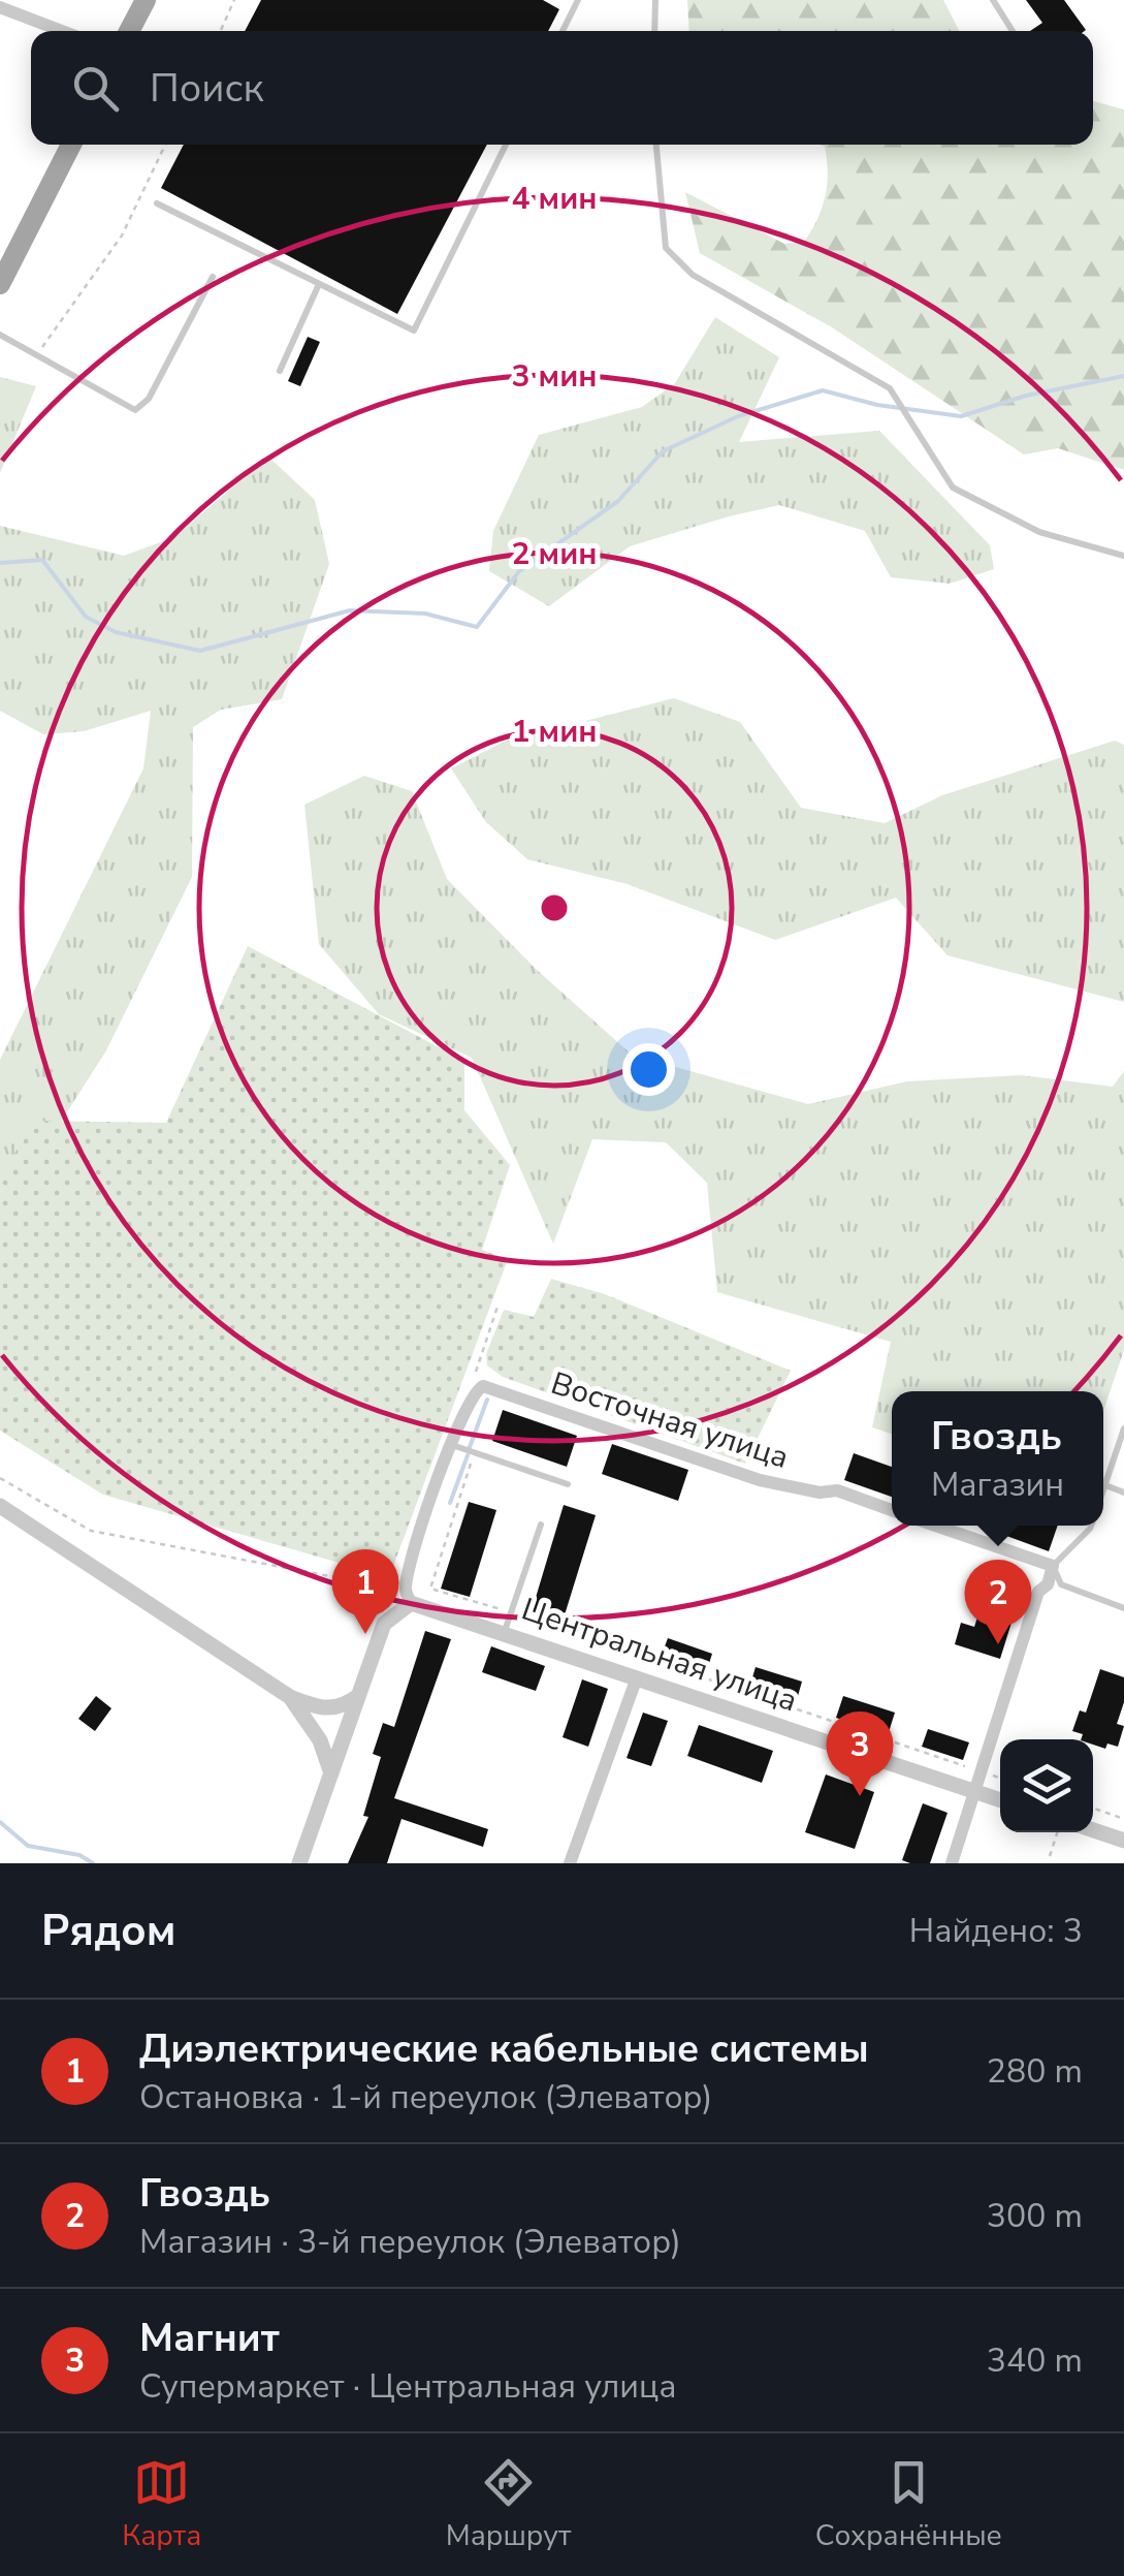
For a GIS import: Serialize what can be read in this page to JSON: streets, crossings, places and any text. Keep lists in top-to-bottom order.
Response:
{
  "streets": {
    "street": ["Восточная улица", "Центральная улица"]
  },
  "page": {
    "search": "Поиск",
    "popup": ["Гвоздь", "Магазин"],
    "pins": ["1", "2", "3"],
    "heading": ["Рядом", "Найдено: 3"],
    "list": [
      {
        "mark": "1",
        "name": "Диэлектрические кабельные системы",
        "note": "Остановка · 1-й переулок (Элеватор)",
        "value": "280 m"
      },
      {
        "mark": "2",
        "name": "Гвоздь",
        "note": "Магазин · 3-й переулок (Элеватор)",
        "value": "300 m"
      },
      {
        "mark": "3",
        "name": "Магнит",
        "note": "Супермаркет · Центральная улица",
        "value": "340 m"
      }
    ],
    "nav": ["Карта", "Маршрут", "Сохранённые"]
  },
  "rings": [
    "4 мин",
    "3 мин",
    "2 мин",
    "1 мин"
  ]
}
